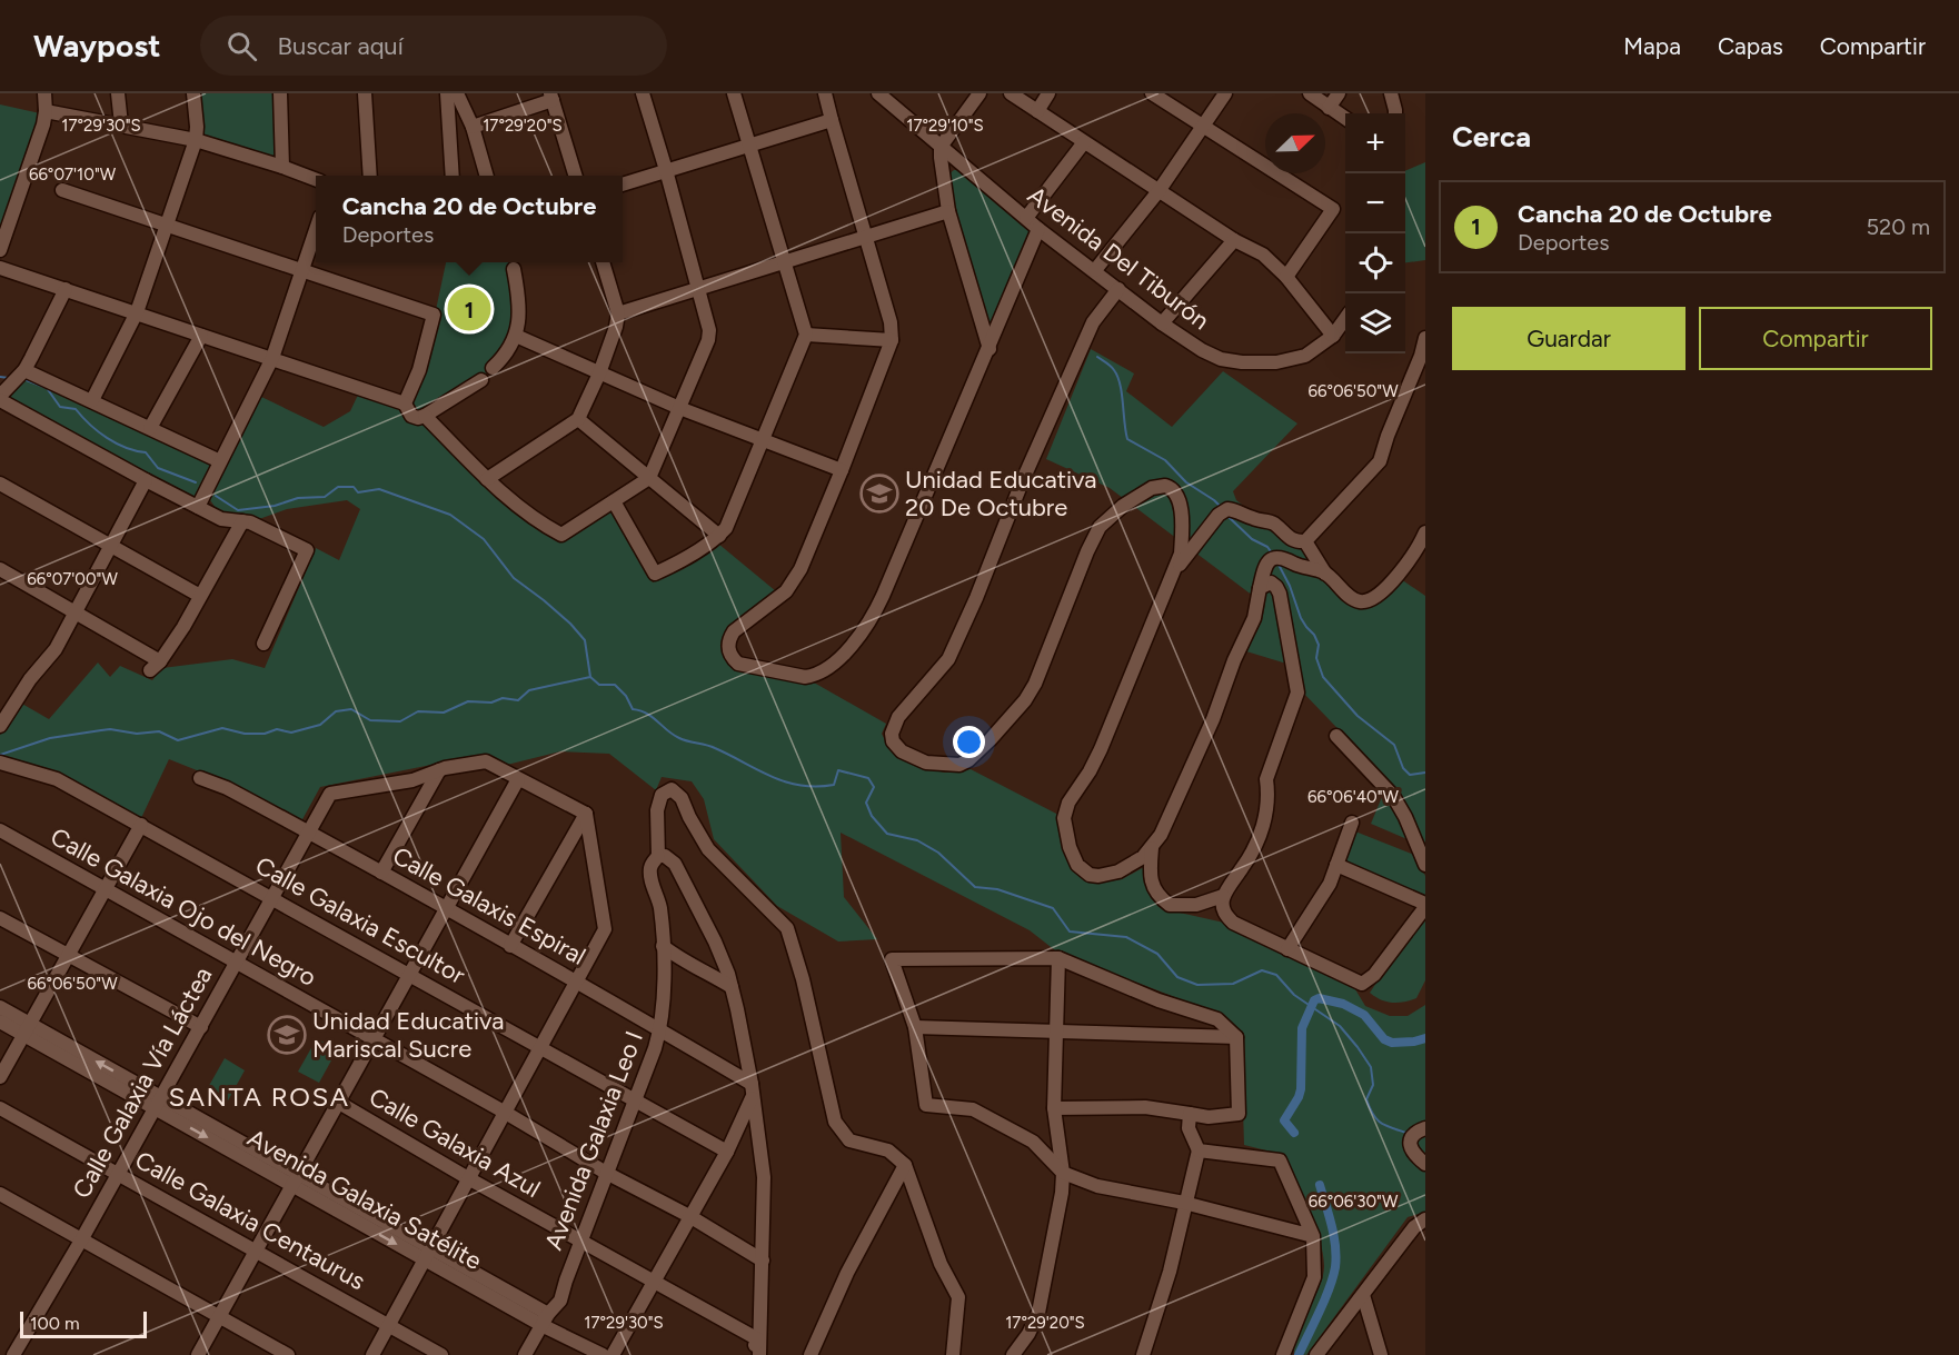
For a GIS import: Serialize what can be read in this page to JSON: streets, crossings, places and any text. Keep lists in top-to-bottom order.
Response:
{
  "streets": {
    "street": [
      "Avenida Del Tiburón",
      "Calle Galaxis Espiral",
      "Calle Galaxia Ojo del Negro",
      "Calle Galaxia Escultor",
      "Calle Galaxia Vía Láctea",
      "Avenida Galaxia Leo I",
      "Calle Galaxia Azul",
      "Avenida Galaxia Satélite",
      "Calle Galaxia Centaurus"
    ]
  },
  "crossings": [
    ["Calle Galaxis Espiral", "Calle Galaxia Vía Láctea"],
    ["Calle Galaxis Espiral", "Avenida Galaxia Leo I"],
    ["Calle Galaxia Ojo del Negro", "Calle Galaxia Vía Láctea"],
    ["Calle Galaxia Ojo del Negro", "Avenida Galaxia Leo I"],
    ["Calle Galaxia Escultor", "Calle Galaxia Vía Láctea"],
    ["Calle Galaxia Escultor", "Avenida Galaxia Leo I"],
    ["Calle Galaxia Vía Láctea", "Avenida Galaxia Satélite"],
    ["Calle Galaxia Vía Láctea", "Calle Galaxia Centaurus"],
    ["Avenida Galaxia Leo I", "Calle Galaxia Azul"],
    ["Avenida Galaxia Leo I", "Avenida Galaxia Satélite"]
  ],
  "districts": ["SANTA ROSA"],
  "places": {
    "school or university": ["Unidad Educativa 20 De Octubre", "Unidad Educativa Mariscal Sucre"]
  },
  "scale_bar": "100 m",
  "north": "top right",
  "page": {
    "header": "Waypost",
    "search": "Buscar aquí",
    "nav": ["Mapa", "Capas", "Compartir"],
    "heading": "Cerca",
    "map_buttons": ["+", "−"],
    "popup": ["Cancha 20 de Octubre", "Deportes"],
    "list": [
      {
        "mark": "1",
        "name": "Cancha 20 de Octubre",
        "note": "Deportes",
        "value": "520 m"
      }
    ],
    "pins": "1",
    "buttons": ["Guardar", "Compartir"],
    "scale": "100 m"
  },
  "coordinates": [
    "17°29'30\"S",
    "17°29'20\"S",
    "17°29'10\"S",
    "66°07'10\"W",
    "66°06'50\"W",
    "66°07'00\"W",
    "66°06'40\"W",
    "66°06'30\"W"
  ]
}
